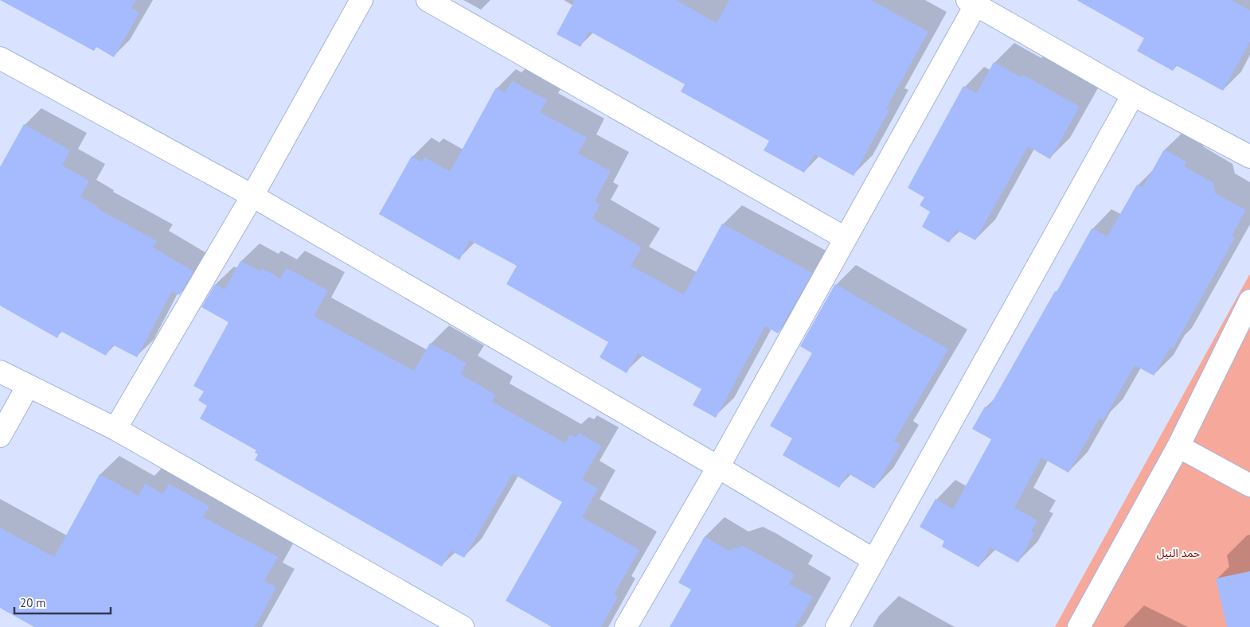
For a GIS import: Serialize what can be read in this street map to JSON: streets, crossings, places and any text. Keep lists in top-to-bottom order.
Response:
{
  "parks": ["حمد النيل"],
  "scale_bar": "20 m"
}
